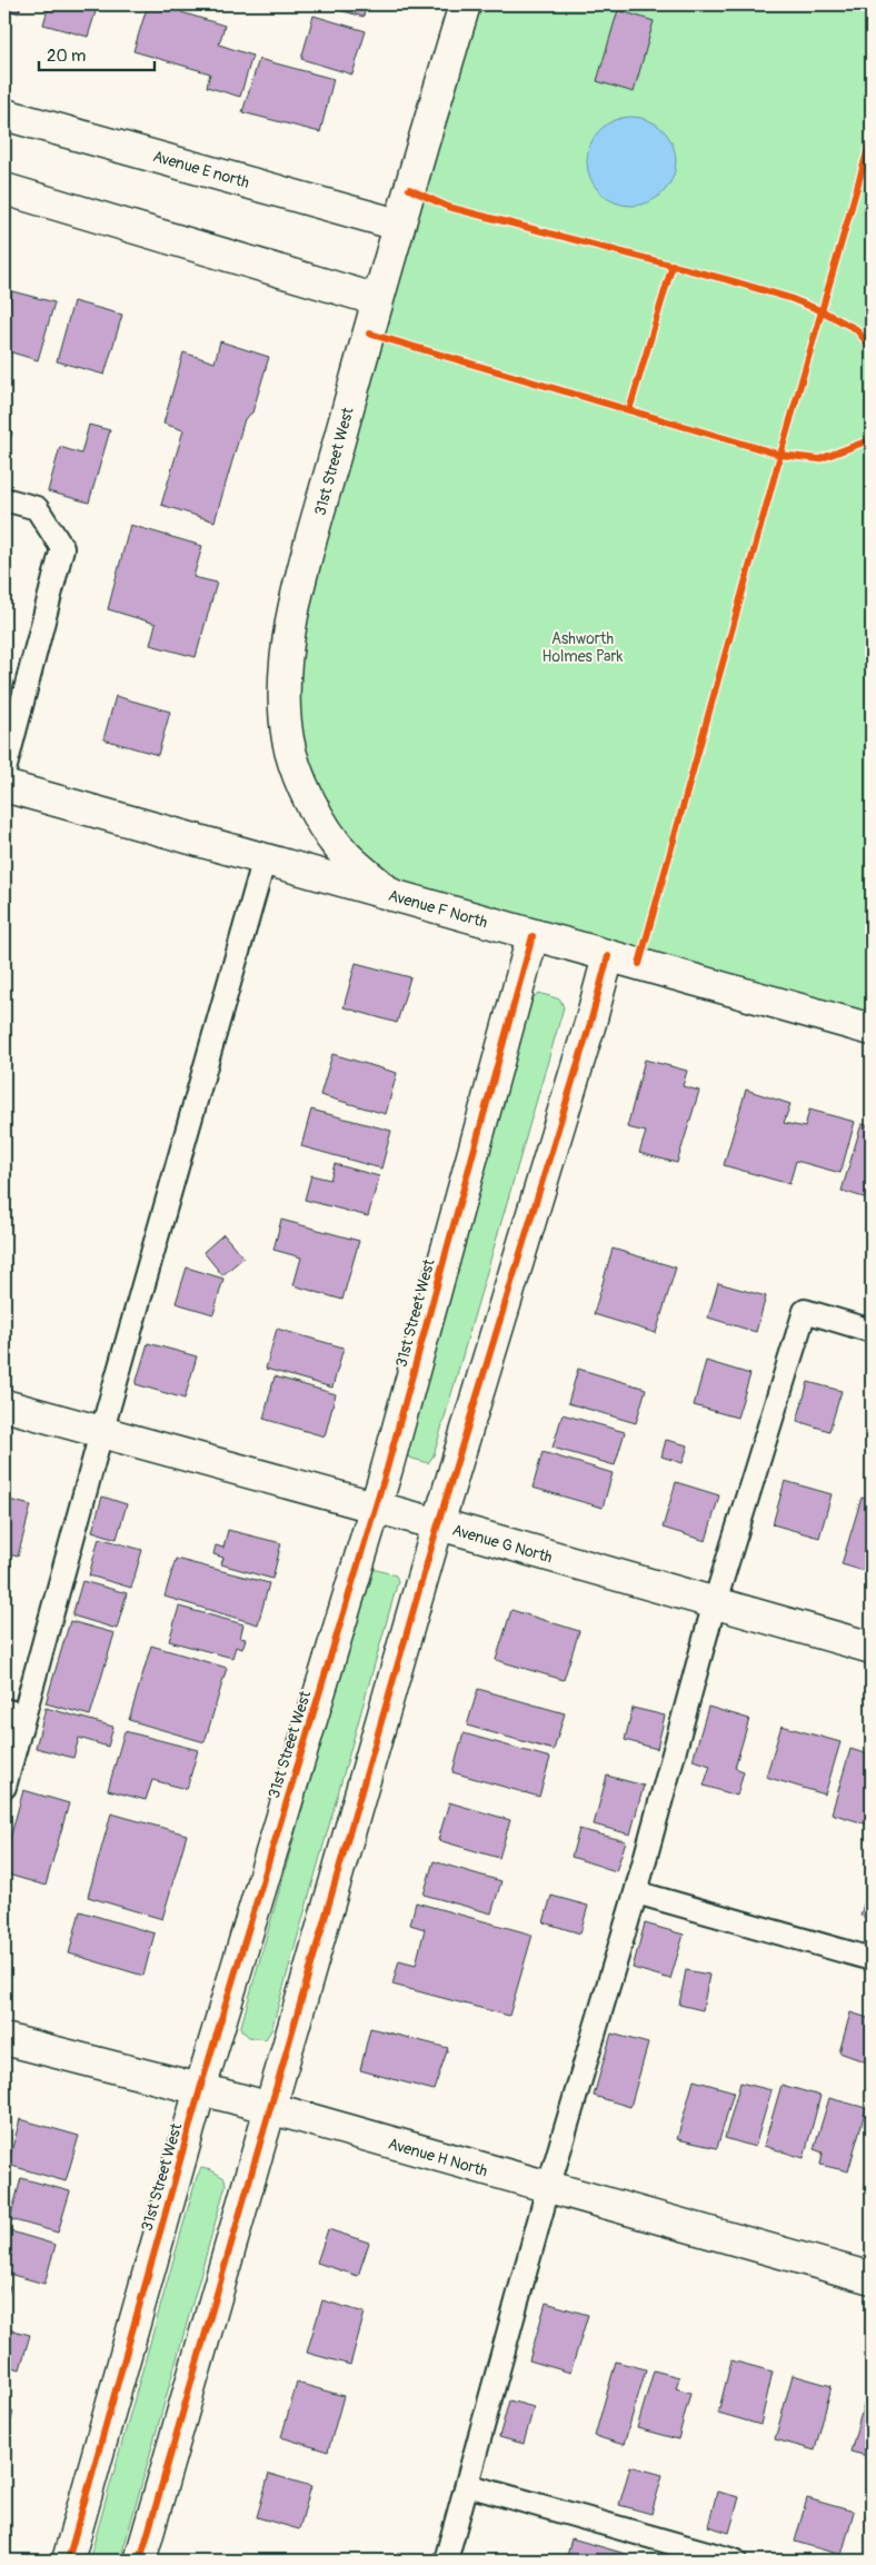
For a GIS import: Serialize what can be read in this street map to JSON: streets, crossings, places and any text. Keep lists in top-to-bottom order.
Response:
{
  "streets": {
    "street": [
      "Avenue E north",
      "31st Street West",
      "Avenue F North",
      "Avenue G North",
      "Avenue H North"
    ]
  },
  "crossings": [
    ["Avenue E north", "31st Street West"],
    ["31st Street West", "Avenue F North"],
    ["31st Street West", "Avenue G North"],
    ["31st Street West", "Avenue H North"]
  ],
  "parks": ["Ashworth Holmes Park"],
  "scale_bar": "20 m"
}
